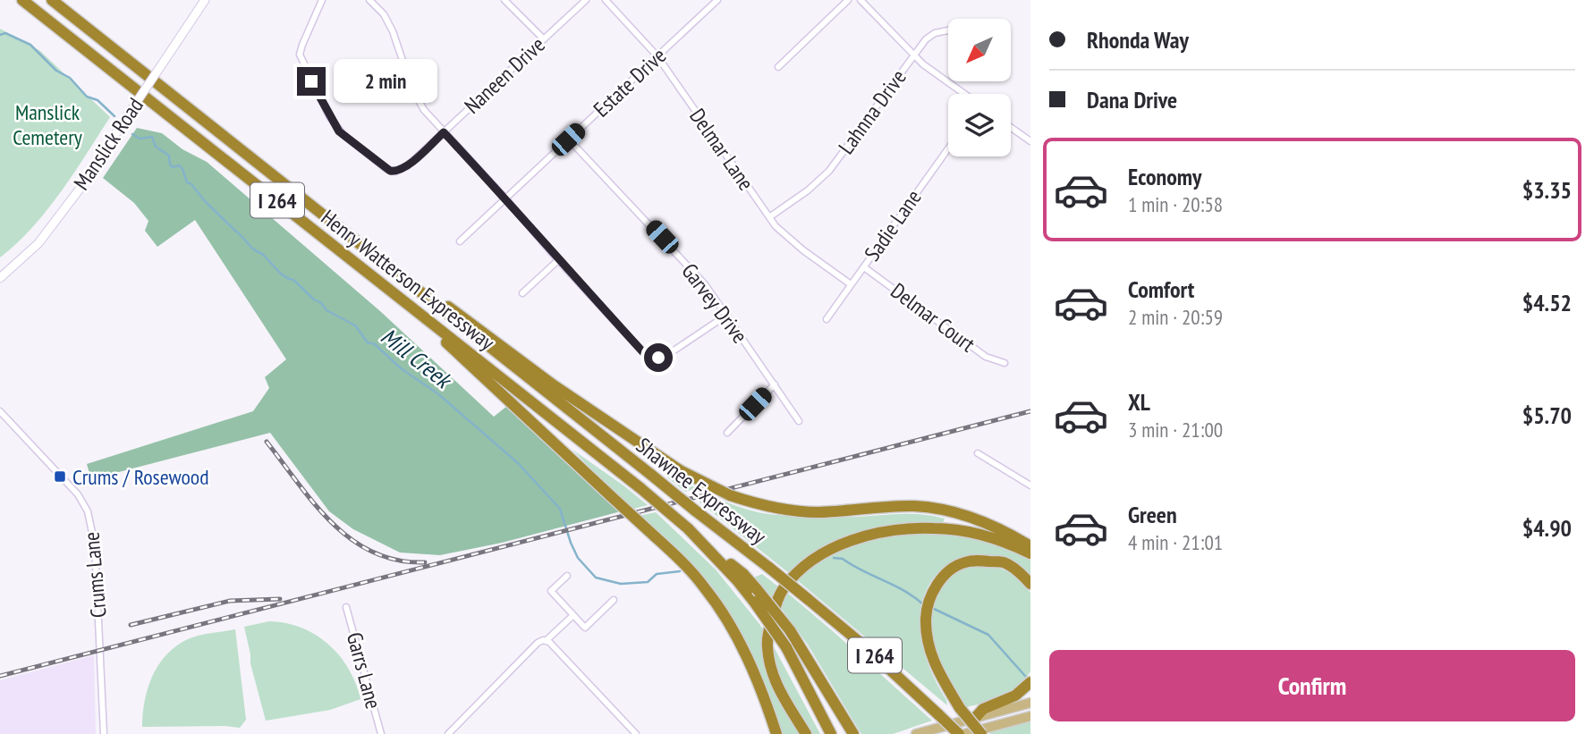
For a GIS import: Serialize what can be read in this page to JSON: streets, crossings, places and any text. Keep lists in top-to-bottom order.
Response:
{
  "streets": {
    "highway": ["I 264", "Henry Watterson Expressway", "Shawnee Expressway"],
    "main road": ["Manslick Road"],
    "street": [
      "Naneen Drive",
      "Estate Drive",
      "Lahnna Drive",
      "Delmar Lane",
      "Sadie Lane",
      "Garvey Drive",
      "Delmar Court",
      "Crums Lane",
      "Garrs Lane"
    ]
  },
  "crossings": [
    ["Estate Drive", "Delmar Lane"],
    ["Estate Drive", "Garvey Drive"],
    ["Lahnna Drive", "Delmar Lane"],
    ["Delmar Lane", "Sadie Lane"],
    ["Sadie Lane", "Delmar Court"],
    ["Henry Watterson Expressway", "Shawnee Expressway"]
  ],
  "water": ["Mill Creek"],
  "parks": ["Manslick Cemetery"],
  "places": {
    "transit": ["Crums / Rosewood"]
  },
  "north": "bottom left",
  "page": {
    "banner": ["Rhonda Way", "Dana Drive"],
    "bubble": "2 min",
    "list": [
      {
        "name": "Economy",
        "note": "1 min · 20:58",
        "value": "$3.35"
      },
      {
        "name": "Comfort",
        "note": "2 min · 20:59",
        "value": "$4.52"
      },
      {
        "name": "XL",
        "note": "3 min · 21:00",
        "value": "$5.70"
      },
      {
        "name": "Green",
        "note": "4 min · 21:01",
        "value": "$4.90"
      }
    ],
    "buttons": "Confirm"
  }
}
